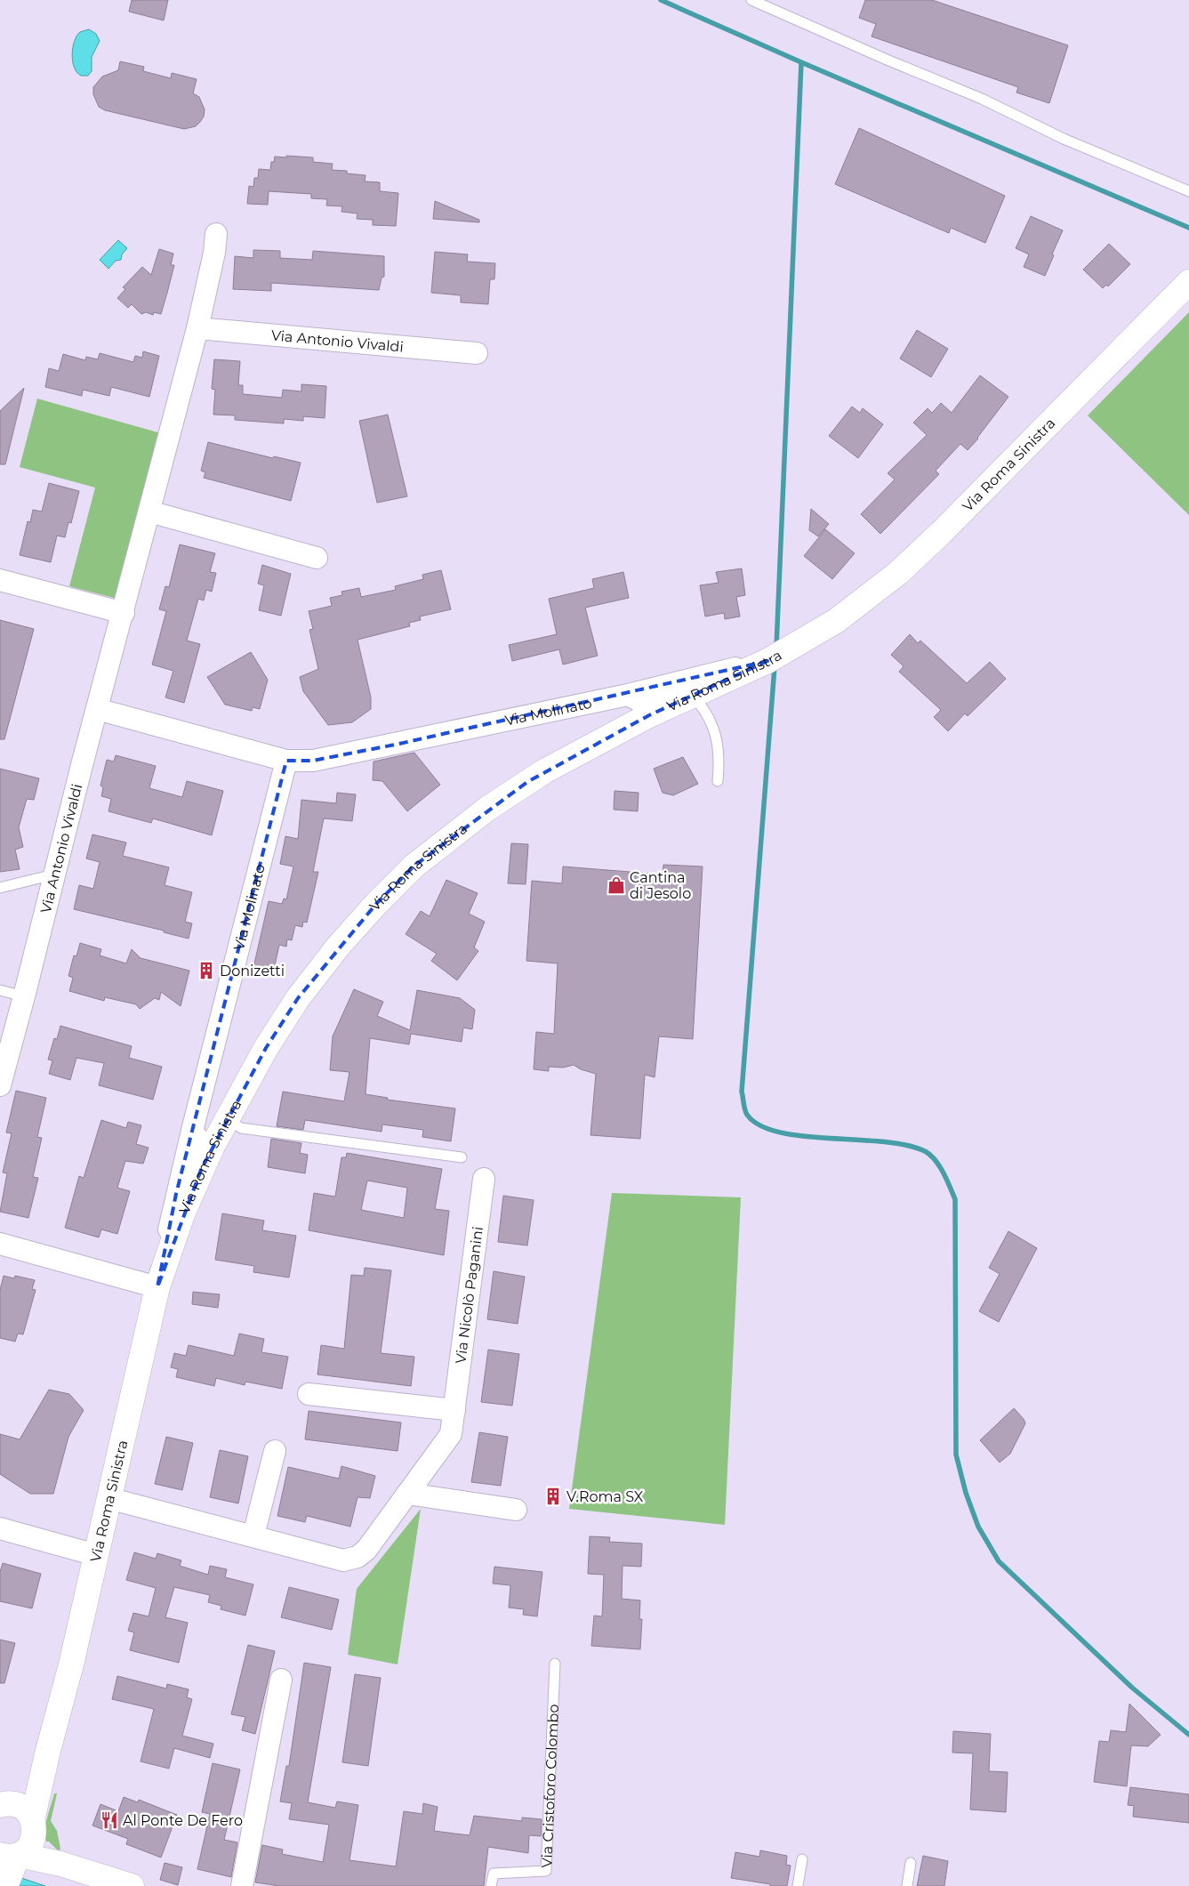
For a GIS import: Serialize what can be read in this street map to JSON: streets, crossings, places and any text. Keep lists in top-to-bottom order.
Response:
{
  "streets": {
    "street": [
      "Via Antonio Vivaldi",
      "Via Roma Sinistra",
      "Via Molinato",
      "Via Nicolò Paganini"
    ],
    "lane": ["Via Cristoforo Colombo"]
  },
  "crossings": [
    ["Via Antonio Vivaldi", "Via Molinato"],
    ["Via Roma Sinistra", "Via Molinato"],
    ["Via Roma Sinistra", "Via Nicolò Paganini"]
  ],
  "places": {
    "shop": ["Cantina di Jesolo"],
    "building": ["Donizetti", "V.Roma SX"],
    "restaurant": ["Al Ponte De Fero"]
  }
}
